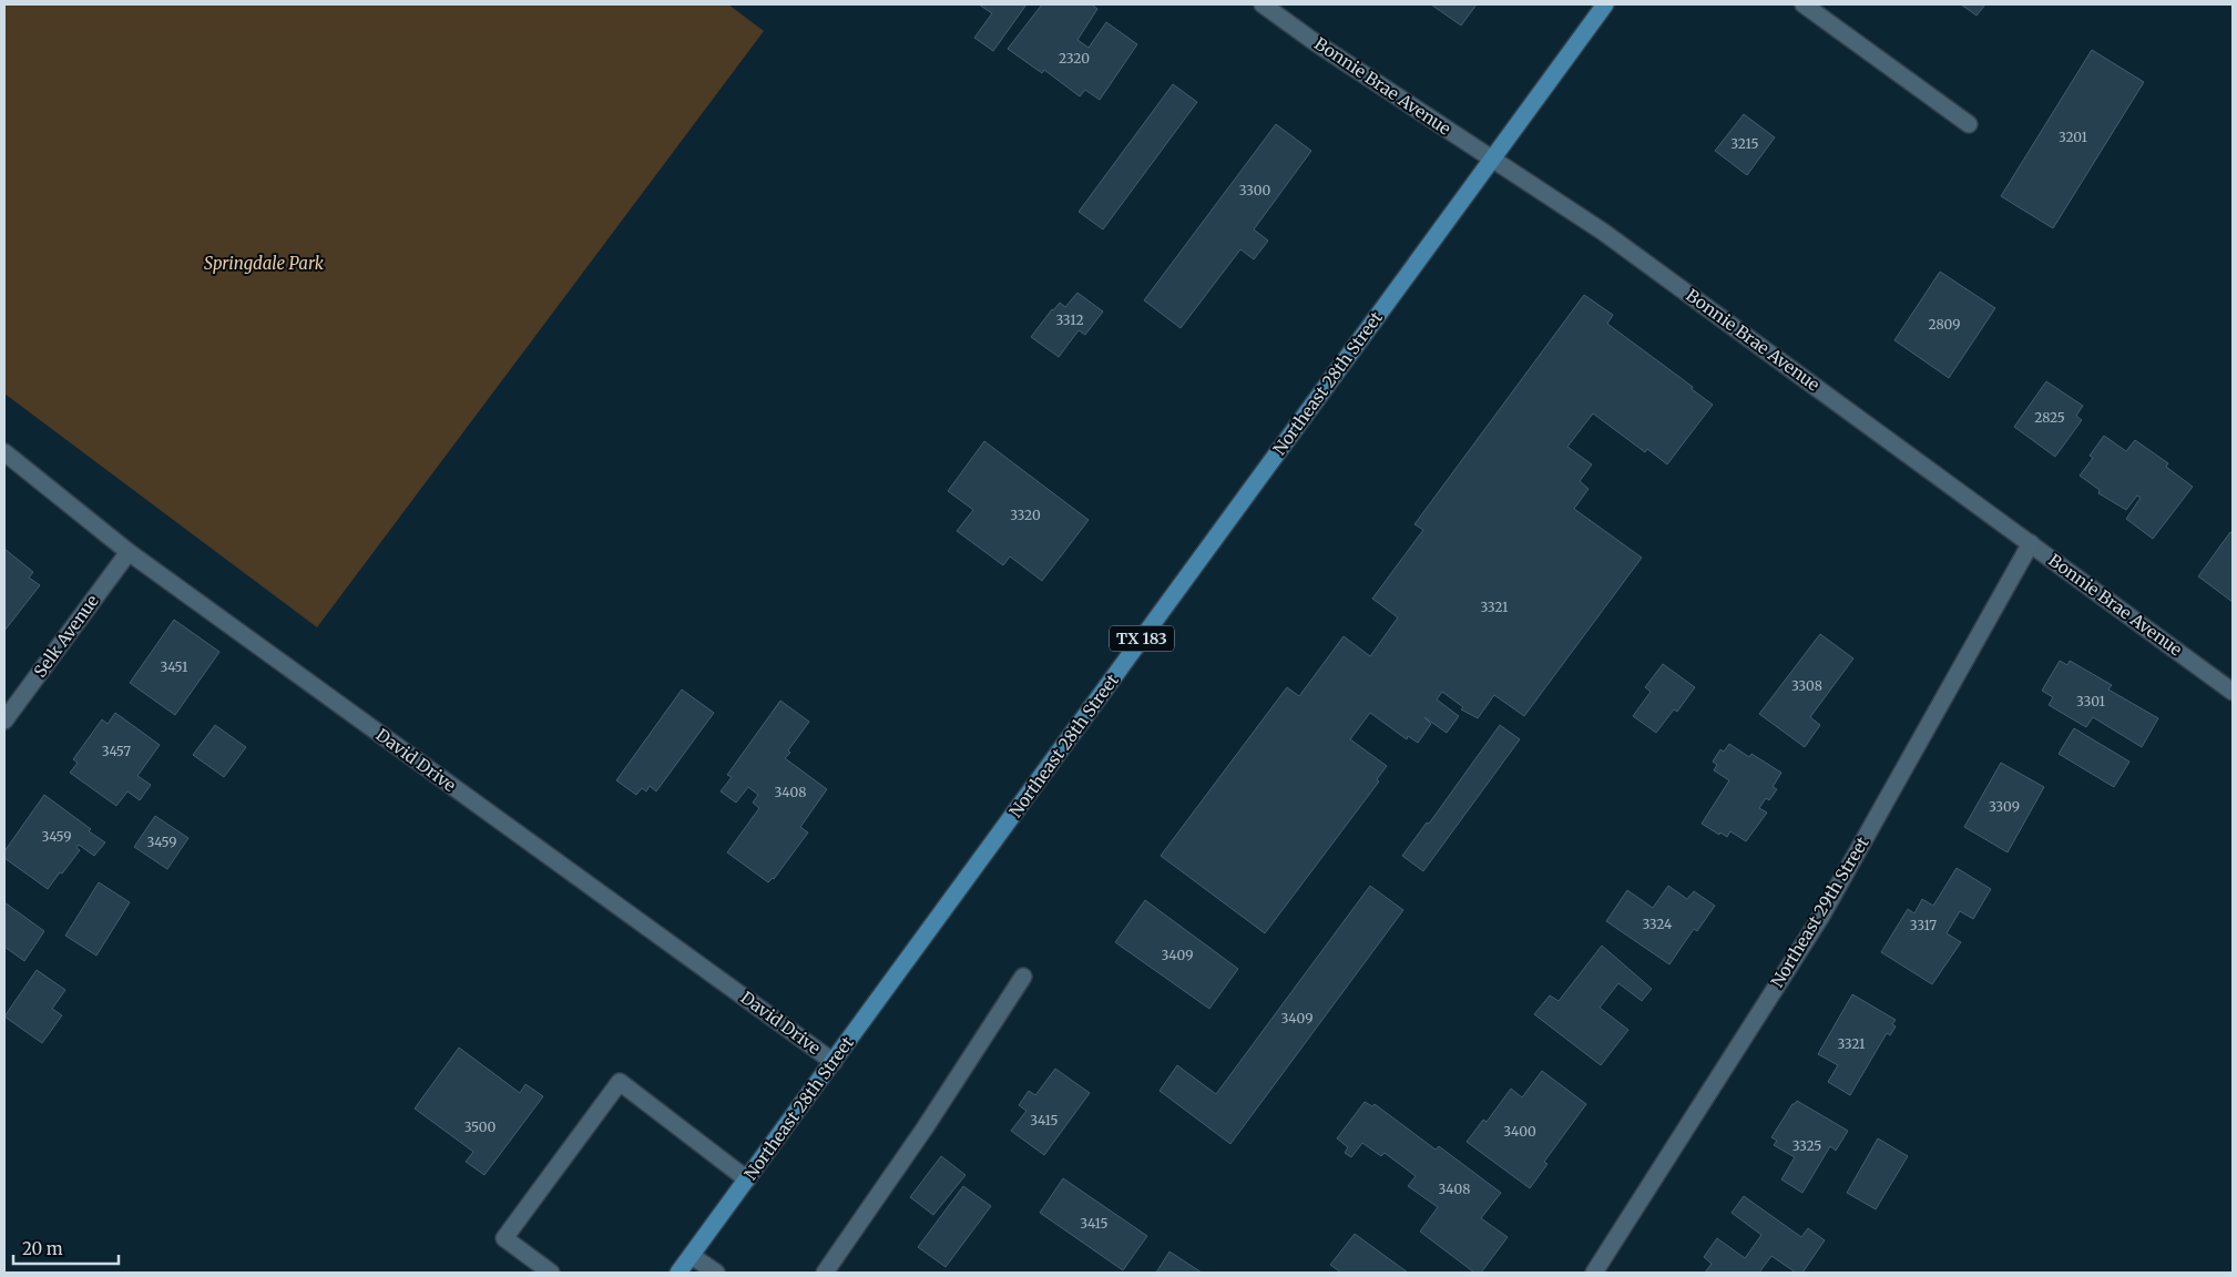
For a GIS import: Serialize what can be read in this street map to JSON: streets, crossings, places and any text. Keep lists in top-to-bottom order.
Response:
{
  "streets": {
    "main road": ["Northeast 28th Street", "TX 183"],
    "street": [
      "Bonnie Brae Avenue",
      "Selk Avenue",
      "David Drive",
      "Northeast 29th Street"
    ]
  },
  "crossings": [
    ["Bonnie Brae Avenue", "Northeast 28th Street"],
    ["Bonnie Brae Avenue", "Northeast 29th Street"],
    ["Northeast 28th Street", "David Drive"],
    ["Selk Avenue", "David Drive"]
  ],
  "parks": ["Springdale Park"],
  "house_numbers": [
    "2320",
    "3201",
    "3215",
    "3300",
    "3312",
    "2809",
    "2825",
    "3320",
    "3321",
    "3451",
    "3308",
    "3301",
    "3457",
    "3408",
    "3309",
    "3459",
    "3459",
    "3324",
    "3317",
    "3409",
    "3409",
    "3321",
    "3415",
    "3500",
    "3400",
    "3325",
    "3408",
    "3415"
  ],
  "scale_bar": "20 m"
}
